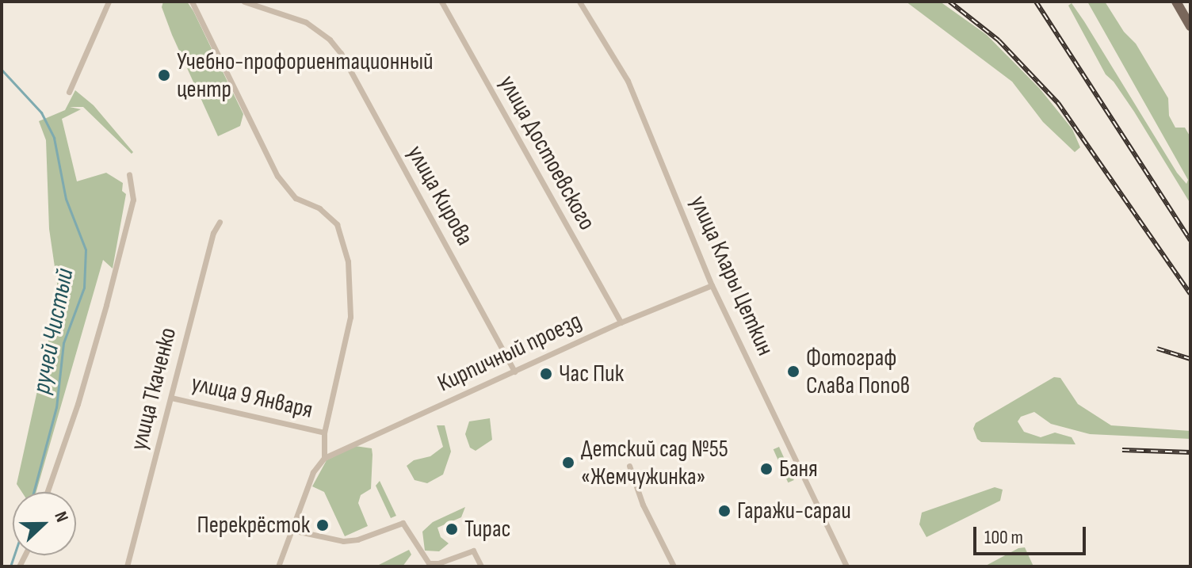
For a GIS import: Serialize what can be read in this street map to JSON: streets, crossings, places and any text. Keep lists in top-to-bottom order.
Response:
{
  "streets": {
    "street": [
      "улица Достоевского",
      "улица Кирова",
      "улица Клары Цеткин",
      "Кирпичный проезд",
      "улица Ткаченко",
      "улица 9 Января"
    ]
  },
  "crossings": [
    ["улица Достоевского", "Кирпичный проезд"],
    ["улица Кирова", "Кирпичный проезд"],
    ["улица Клары Цеткин", "Кирпичный проезд"],
    ["Кирпичный проезд", "улица 9 Января"],
    ["улица Ткаченко", "улица 9 Января"]
  ],
  "water": ["ручей Чистый"],
  "places": [
    "Учебно-профориентационный центр",
    "Фотограф Слава Попов",
    "Час Пик",
    "Детский сад №55 «Жемчужинка»",
    "Баня",
    "Гаражи-сараи",
    "Перекрёсток",
    "Тирас"
  ],
  "scale_bar": "100 m",
  "north": "right"
}
